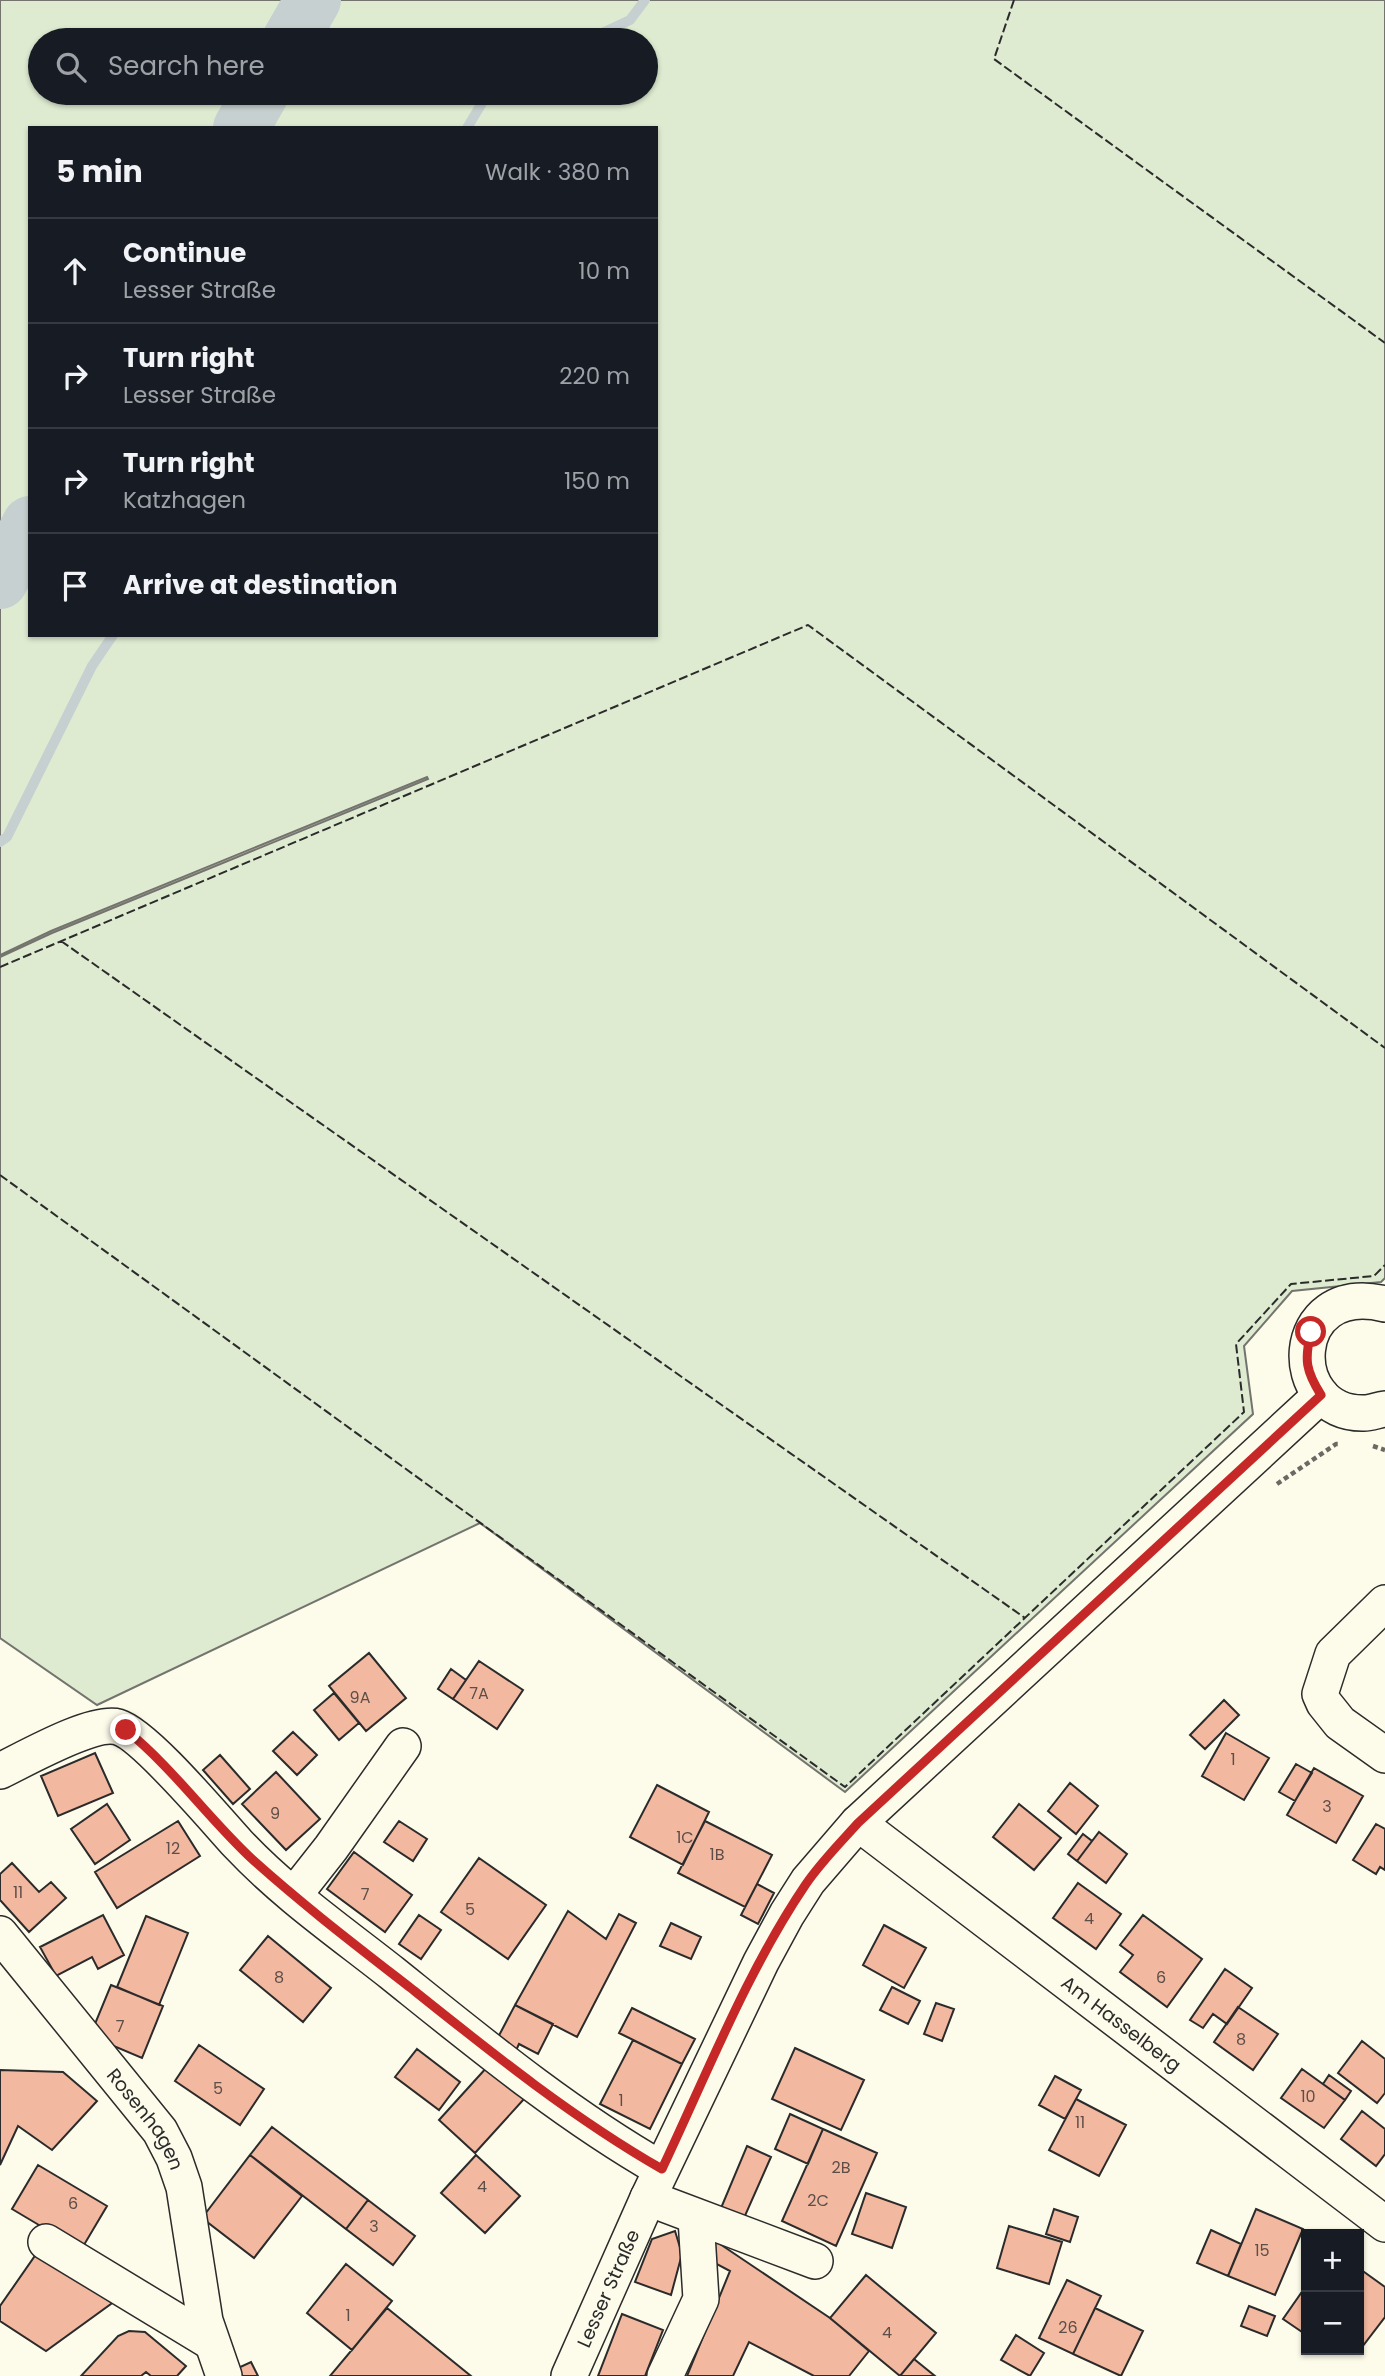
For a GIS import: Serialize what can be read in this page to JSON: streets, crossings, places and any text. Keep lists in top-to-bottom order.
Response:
{
  "streets": {
    "street": ["Am Hasselberg", "Rosenhagen", "Lesser Straße"]
  },
  "crossings": [
    ["Am Hasselberg", "Lesser Straße"]
  ],
  "house_numbers": [
    "7A",
    "9A",
    "1",
    "3",
    "9",
    "1C",
    "12",
    "1B",
    "11",
    "7",
    "5",
    "4",
    "8",
    "6",
    "7",
    "8",
    "5",
    "10",
    "1",
    "11",
    "2B",
    "4",
    "2C",
    "6",
    "3",
    "15",
    "1",
    "26",
    "4"
  ],
  "page": {
    "search": "Search here",
    "heading": ["5 min", "Walk · 380 m"],
    "list": [
      ["Continue", "Lesser Straße", "10 m"],
      ["Turn right", "Lesser Straße", "220 m"],
      ["Turn right", "Katzhagen", "150 m"],
      "Arrive at destination"
    ],
    "map_buttons": ["+", "−"]
  }
}
